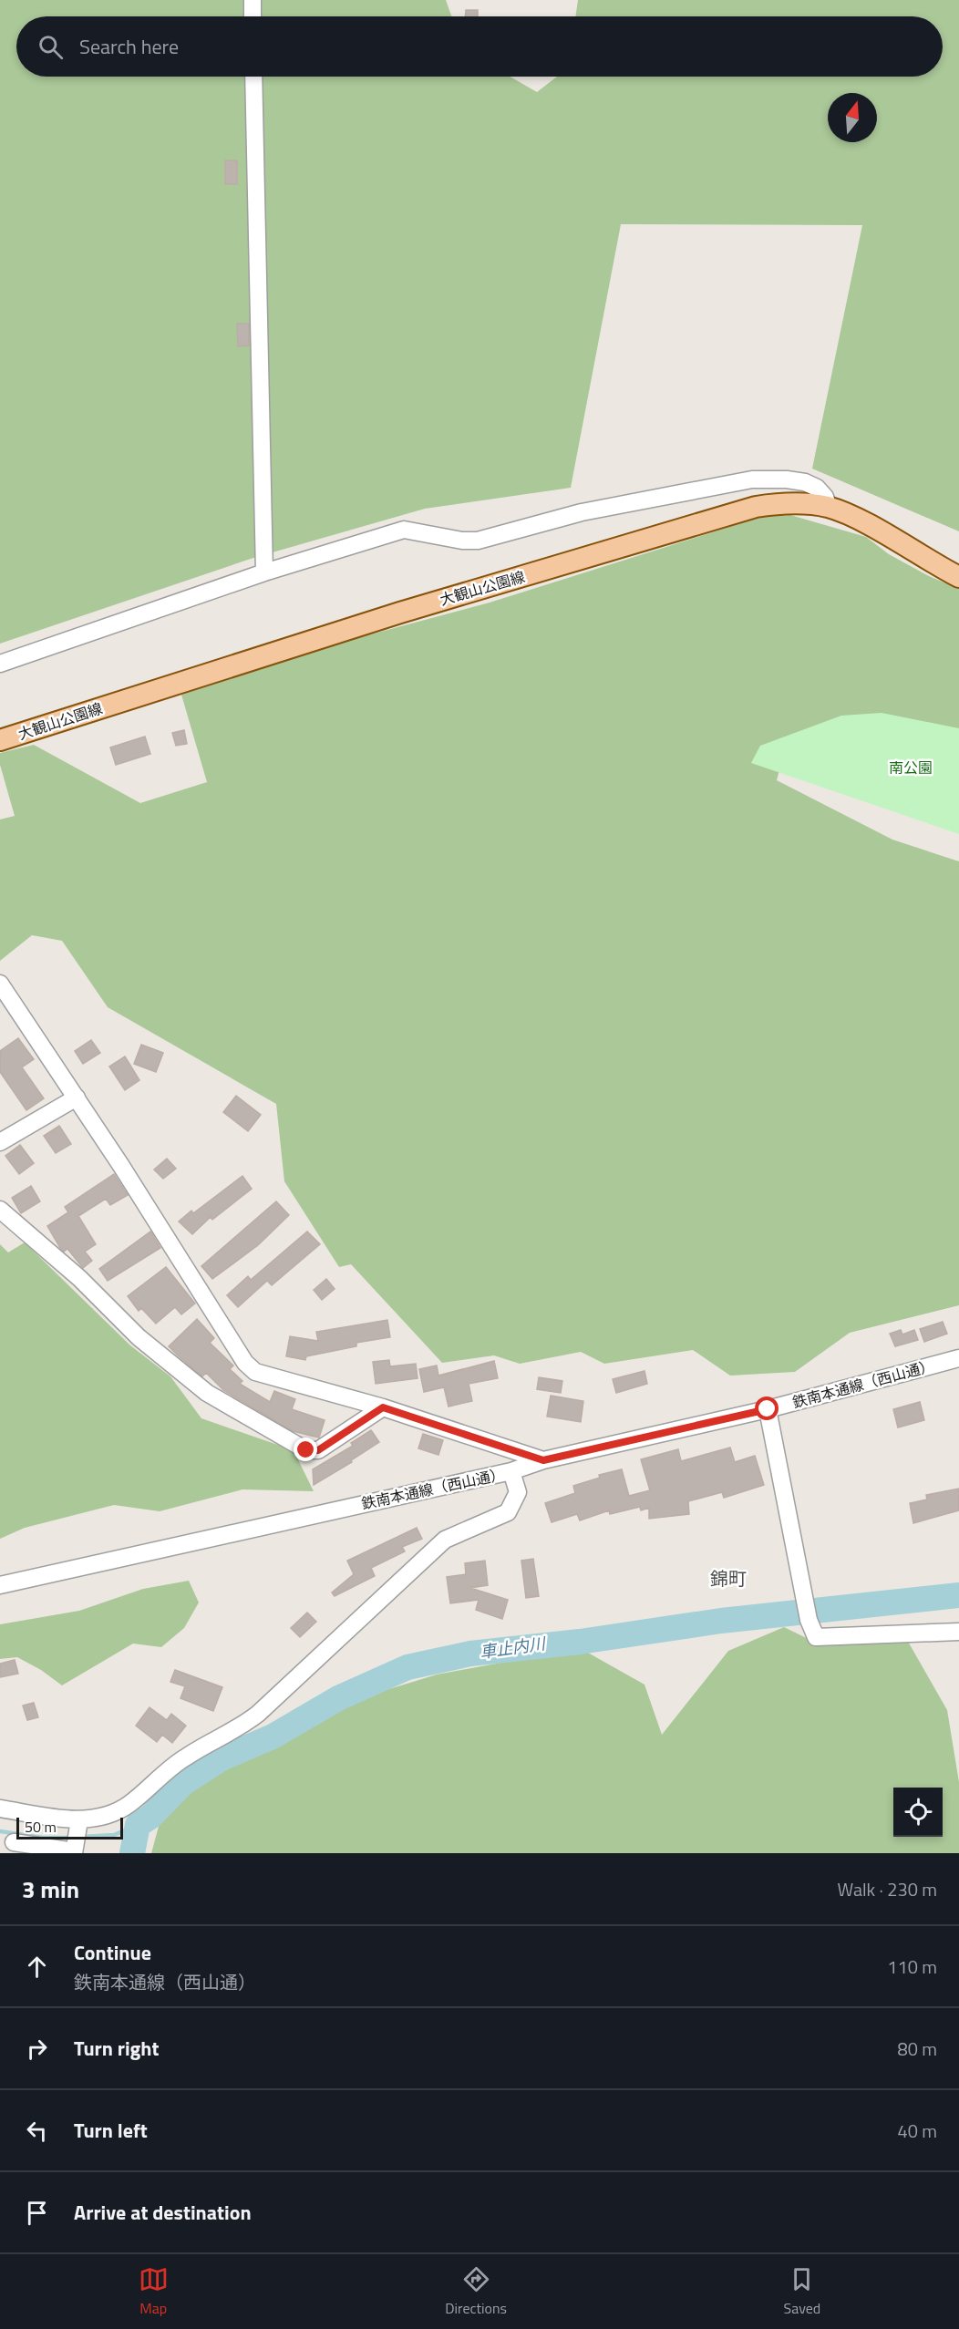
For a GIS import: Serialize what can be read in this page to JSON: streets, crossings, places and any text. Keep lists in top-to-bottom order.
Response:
{
  "streets": {
    "main road": ["大観山公園線"],
    "street": ["鉄南本通線（西山通）"]
  },
  "districts": ["錦町"],
  "water": ["車止内川"],
  "parks": ["南公園"],
  "scale_bar": "50 m",
  "north": "top",
  "page": {
    "search": "Search here",
    "scale": "50 m",
    "heading": ["3 min", "Walk · 230 m"],
    "list": [
      ["Continue", "鉄南本通線（西山通）", "110 m"],
      ["Turn right", "80 m"],
      ["Turn left", "40 m"],
      "Arrive at destination"
    ],
    "nav": ["Map", "Directions", "Saved"]
  }
}
